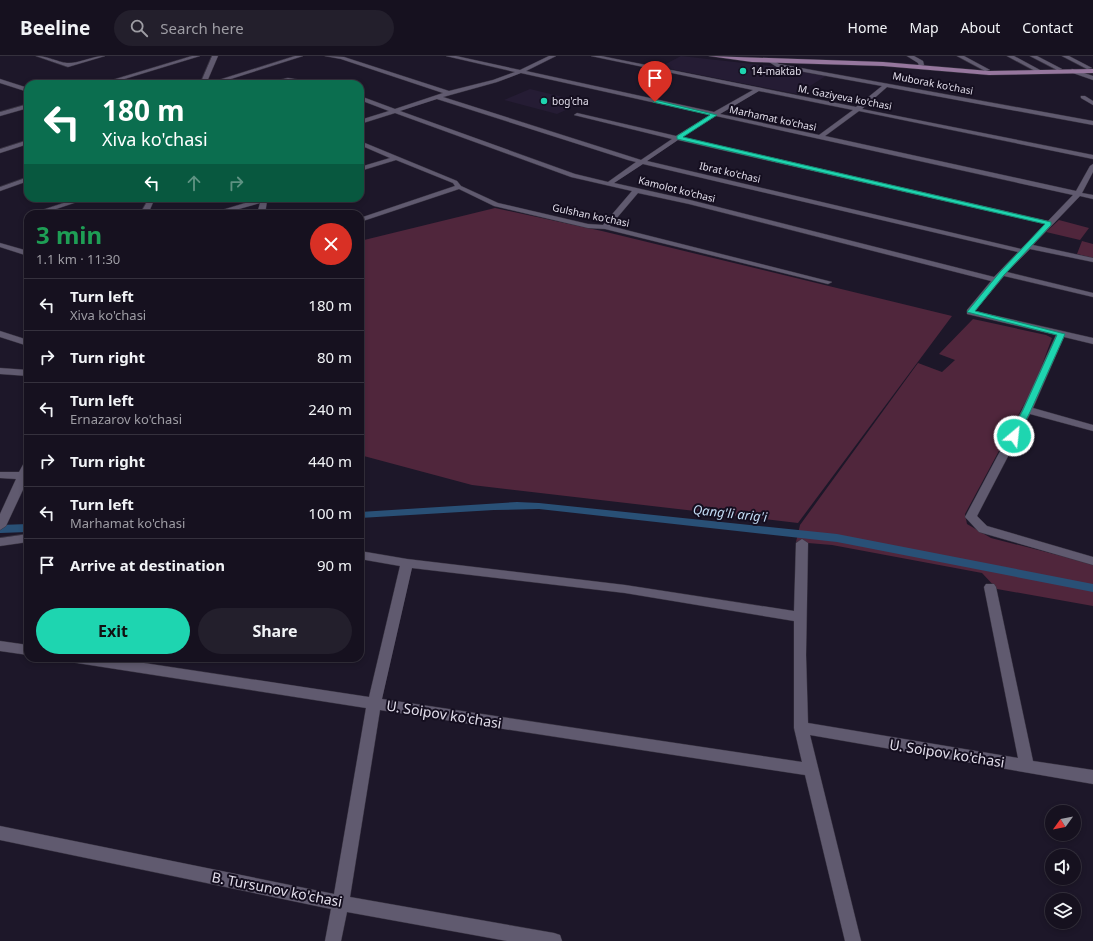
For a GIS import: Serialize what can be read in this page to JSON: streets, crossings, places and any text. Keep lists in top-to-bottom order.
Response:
{
  "streets": {
    "street": [
      "Muborak ko'chasi",
      "M. Gaziyeva ko'chasi",
      "Marhamat ko'chasi",
      "Ibrat ko'chasi",
      "Kamolot ko'chasi",
      "Gulshan ko'chasi",
      "U. Soipov ko'chasi",
      "B. Tursunov ko'chasi"
    ]
  },
  "water": ["Qang'li arig'i"],
  "places": ["14-maktab", "bog'cha"],
  "north": "bottom left",
  "page": {
    "header": "Beeline",
    "search": "Search here",
    "nav": [
      "Home",
      "Map",
      "About",
      "Contact"
    ],
    "turn": ["180 m", "Xiva ko'chasi"],
    "heading": ["3 min", "1.1 km · 11:30"],
    "list": [
      {
        "name": "Turn left",
        "note": "Xiva ko'chasi",
        "value": "180 m"
      },
      {
        "name": "Turn right",
        "value": "80 m"
      },
      {
        "name": "Turn left",
        "note": "Ernazarov ko'chasi",
        "value": "240 m"
      },
      {
        "name": "Turn right",
        "value": "440 m"
      },
      {
        "name": "Turn left",
        "note": "Marhamat ko'chasi",
        "value": "100 m"
      },
      {
        "name": "Arrive at destination",
        "value": "90 m"
      }
    ],
    "buttons": ["Exit", "Share"]
  }
}
